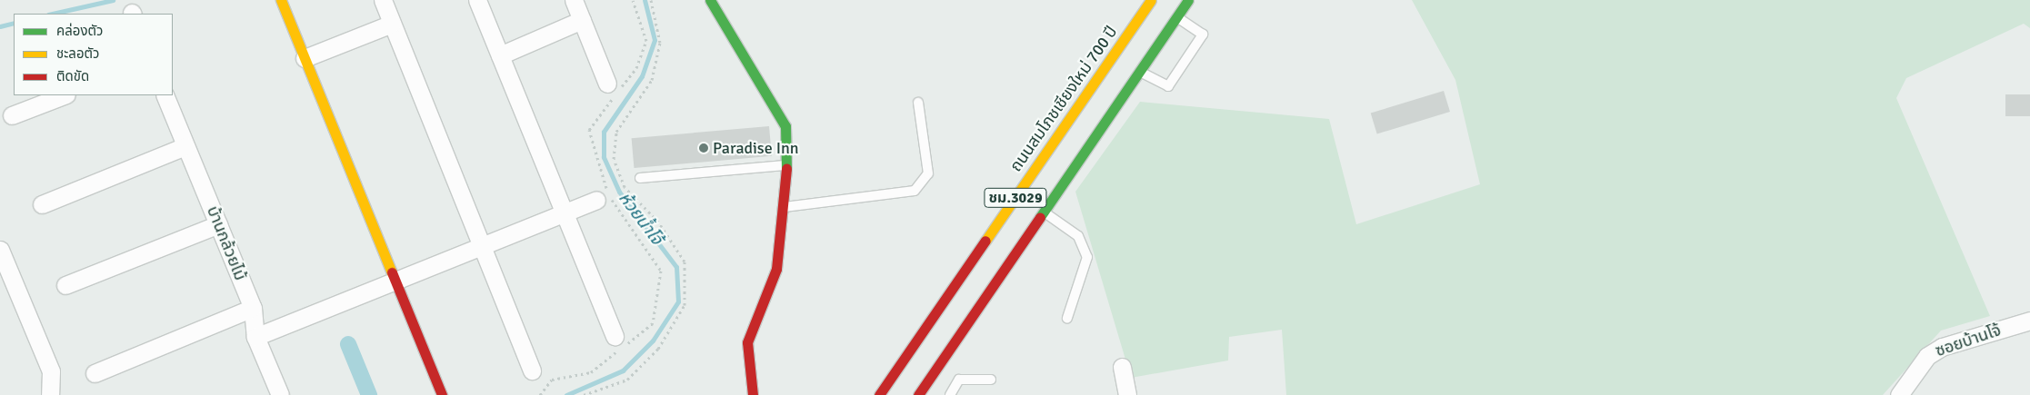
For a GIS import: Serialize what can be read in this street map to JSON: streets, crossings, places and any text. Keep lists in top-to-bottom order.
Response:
{
  "streets": {
    "main road": ["ถนนสมโภชเชียงใหม่ 700 ปี", "ชม.3029"],
    "street": ["บ้านกล้วยไม้", "ซอยบ้านโจ้"]
  },
  "water": ["ห้วยน้ำโจ้"],
  "places": ["Paradise Inn"],
  "legend": ["คล่องตัว", "ชะลอตัว", "ติดขัด"]
}
